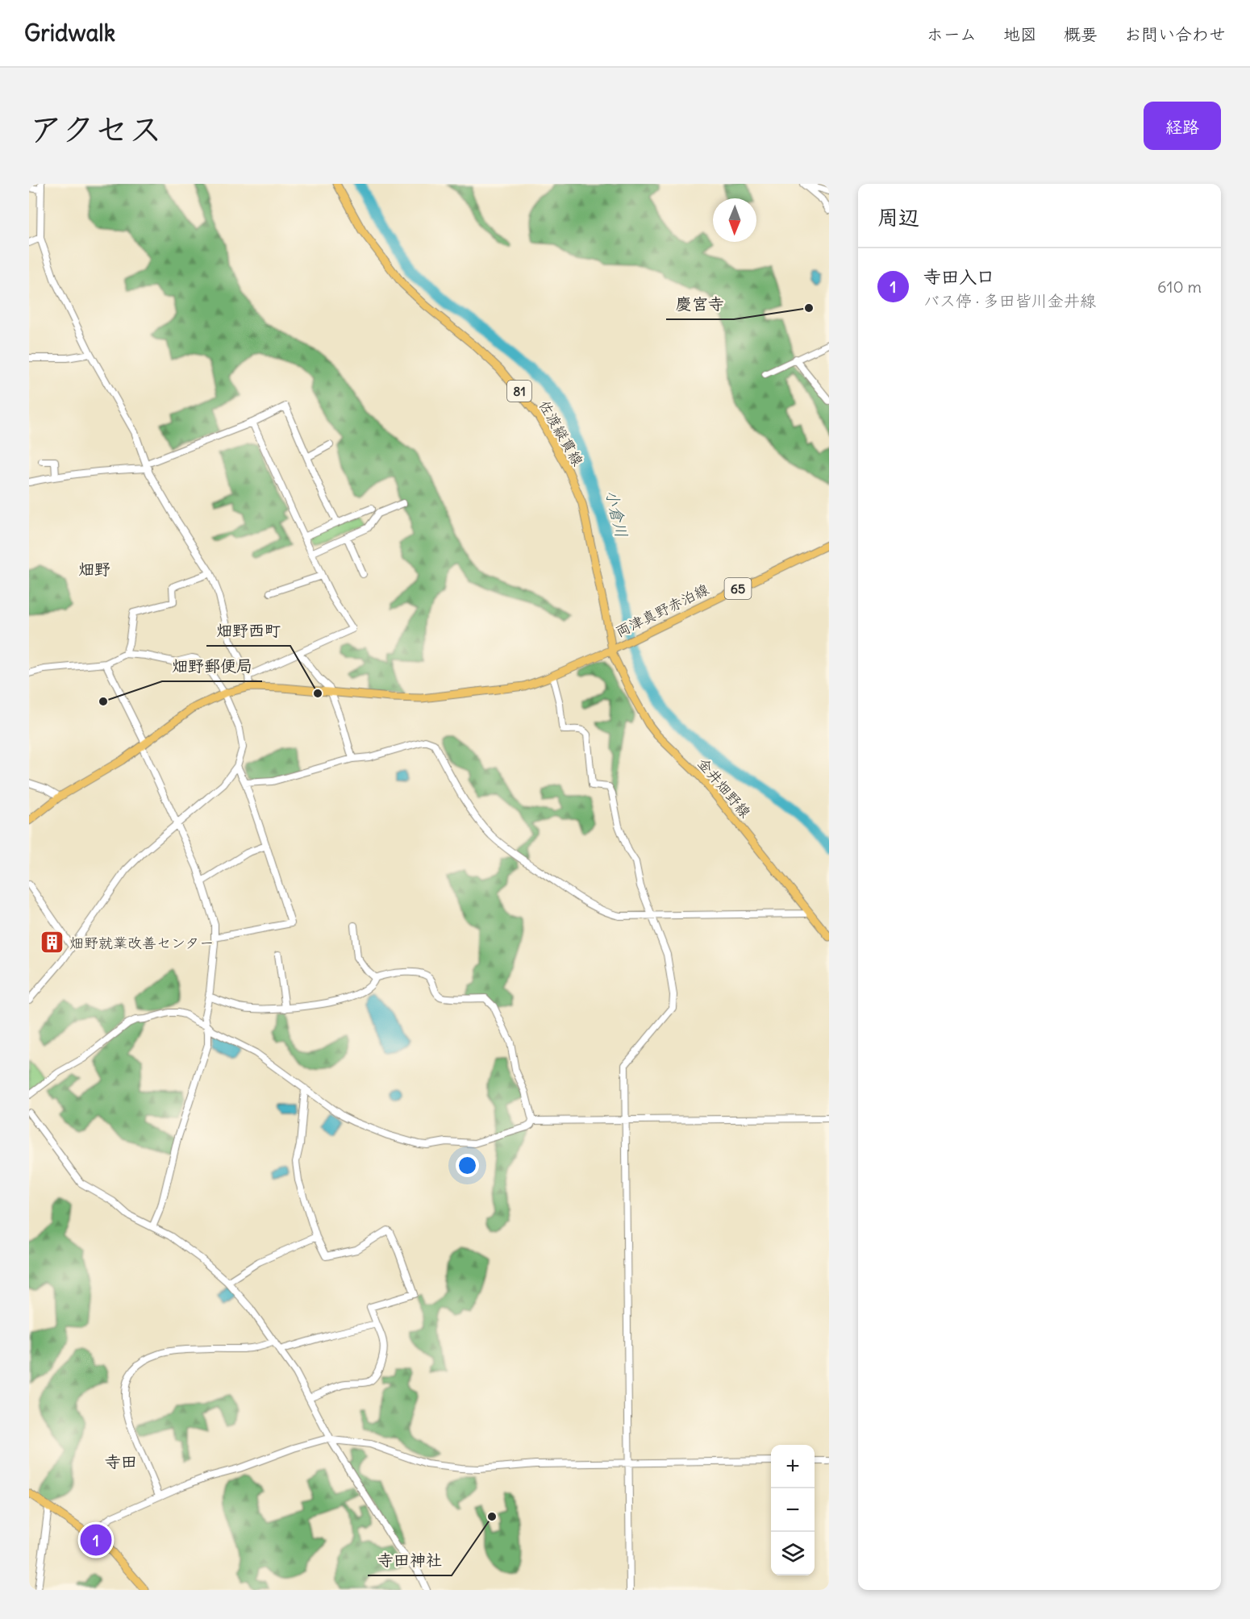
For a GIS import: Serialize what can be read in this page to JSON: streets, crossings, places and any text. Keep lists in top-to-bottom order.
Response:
{
  "streets": {
    "main road": [
      "81",
      "佐渡縦貫線",
      "65",
      "両津真野赤泊線",
      "金井畑野線"
    ]
  },
  "crossings": [
    ["佐渡縦貫線", "65"],
    ["佐渡縦貫線", "両津真野赤泊線"],
    ["佐渡縦貫線", "金井畑野線"],
    ["65", "両津真野赤泊線"],
    ["65", "金井畑野線"],
    ["両津真野赤泊線", "金井畑野線"]
  ],
  "districts": ["畑野", "寺田"],
  "water": ["小倉川"],
  "places": {
    "other": [
      "慶宮寺",
      "畑野西町",
      "畑野郵便局",
      "寺田神社"
    ],
    "building": ["畑野就業改善センター"]
  },
  "north": "bottom",
  "page": {
    "header": "Gridwalk",
    "nav": [
      "ホーム",
      "地図",
      "概要",
      "お問い合わせ"
    ],
    "title": "アクセス",
    "buttons": "経路",
    "heading": "周辺",
    "list": [
      {
        "mark": "1",
        "name": "寺田入口",
        "note": "バス停 · 多田皆川金井線",
        "value": "610 m"
      }
    ],
    "map_buttons": ["+", "−"],
    "pins": "1"
  }
}
